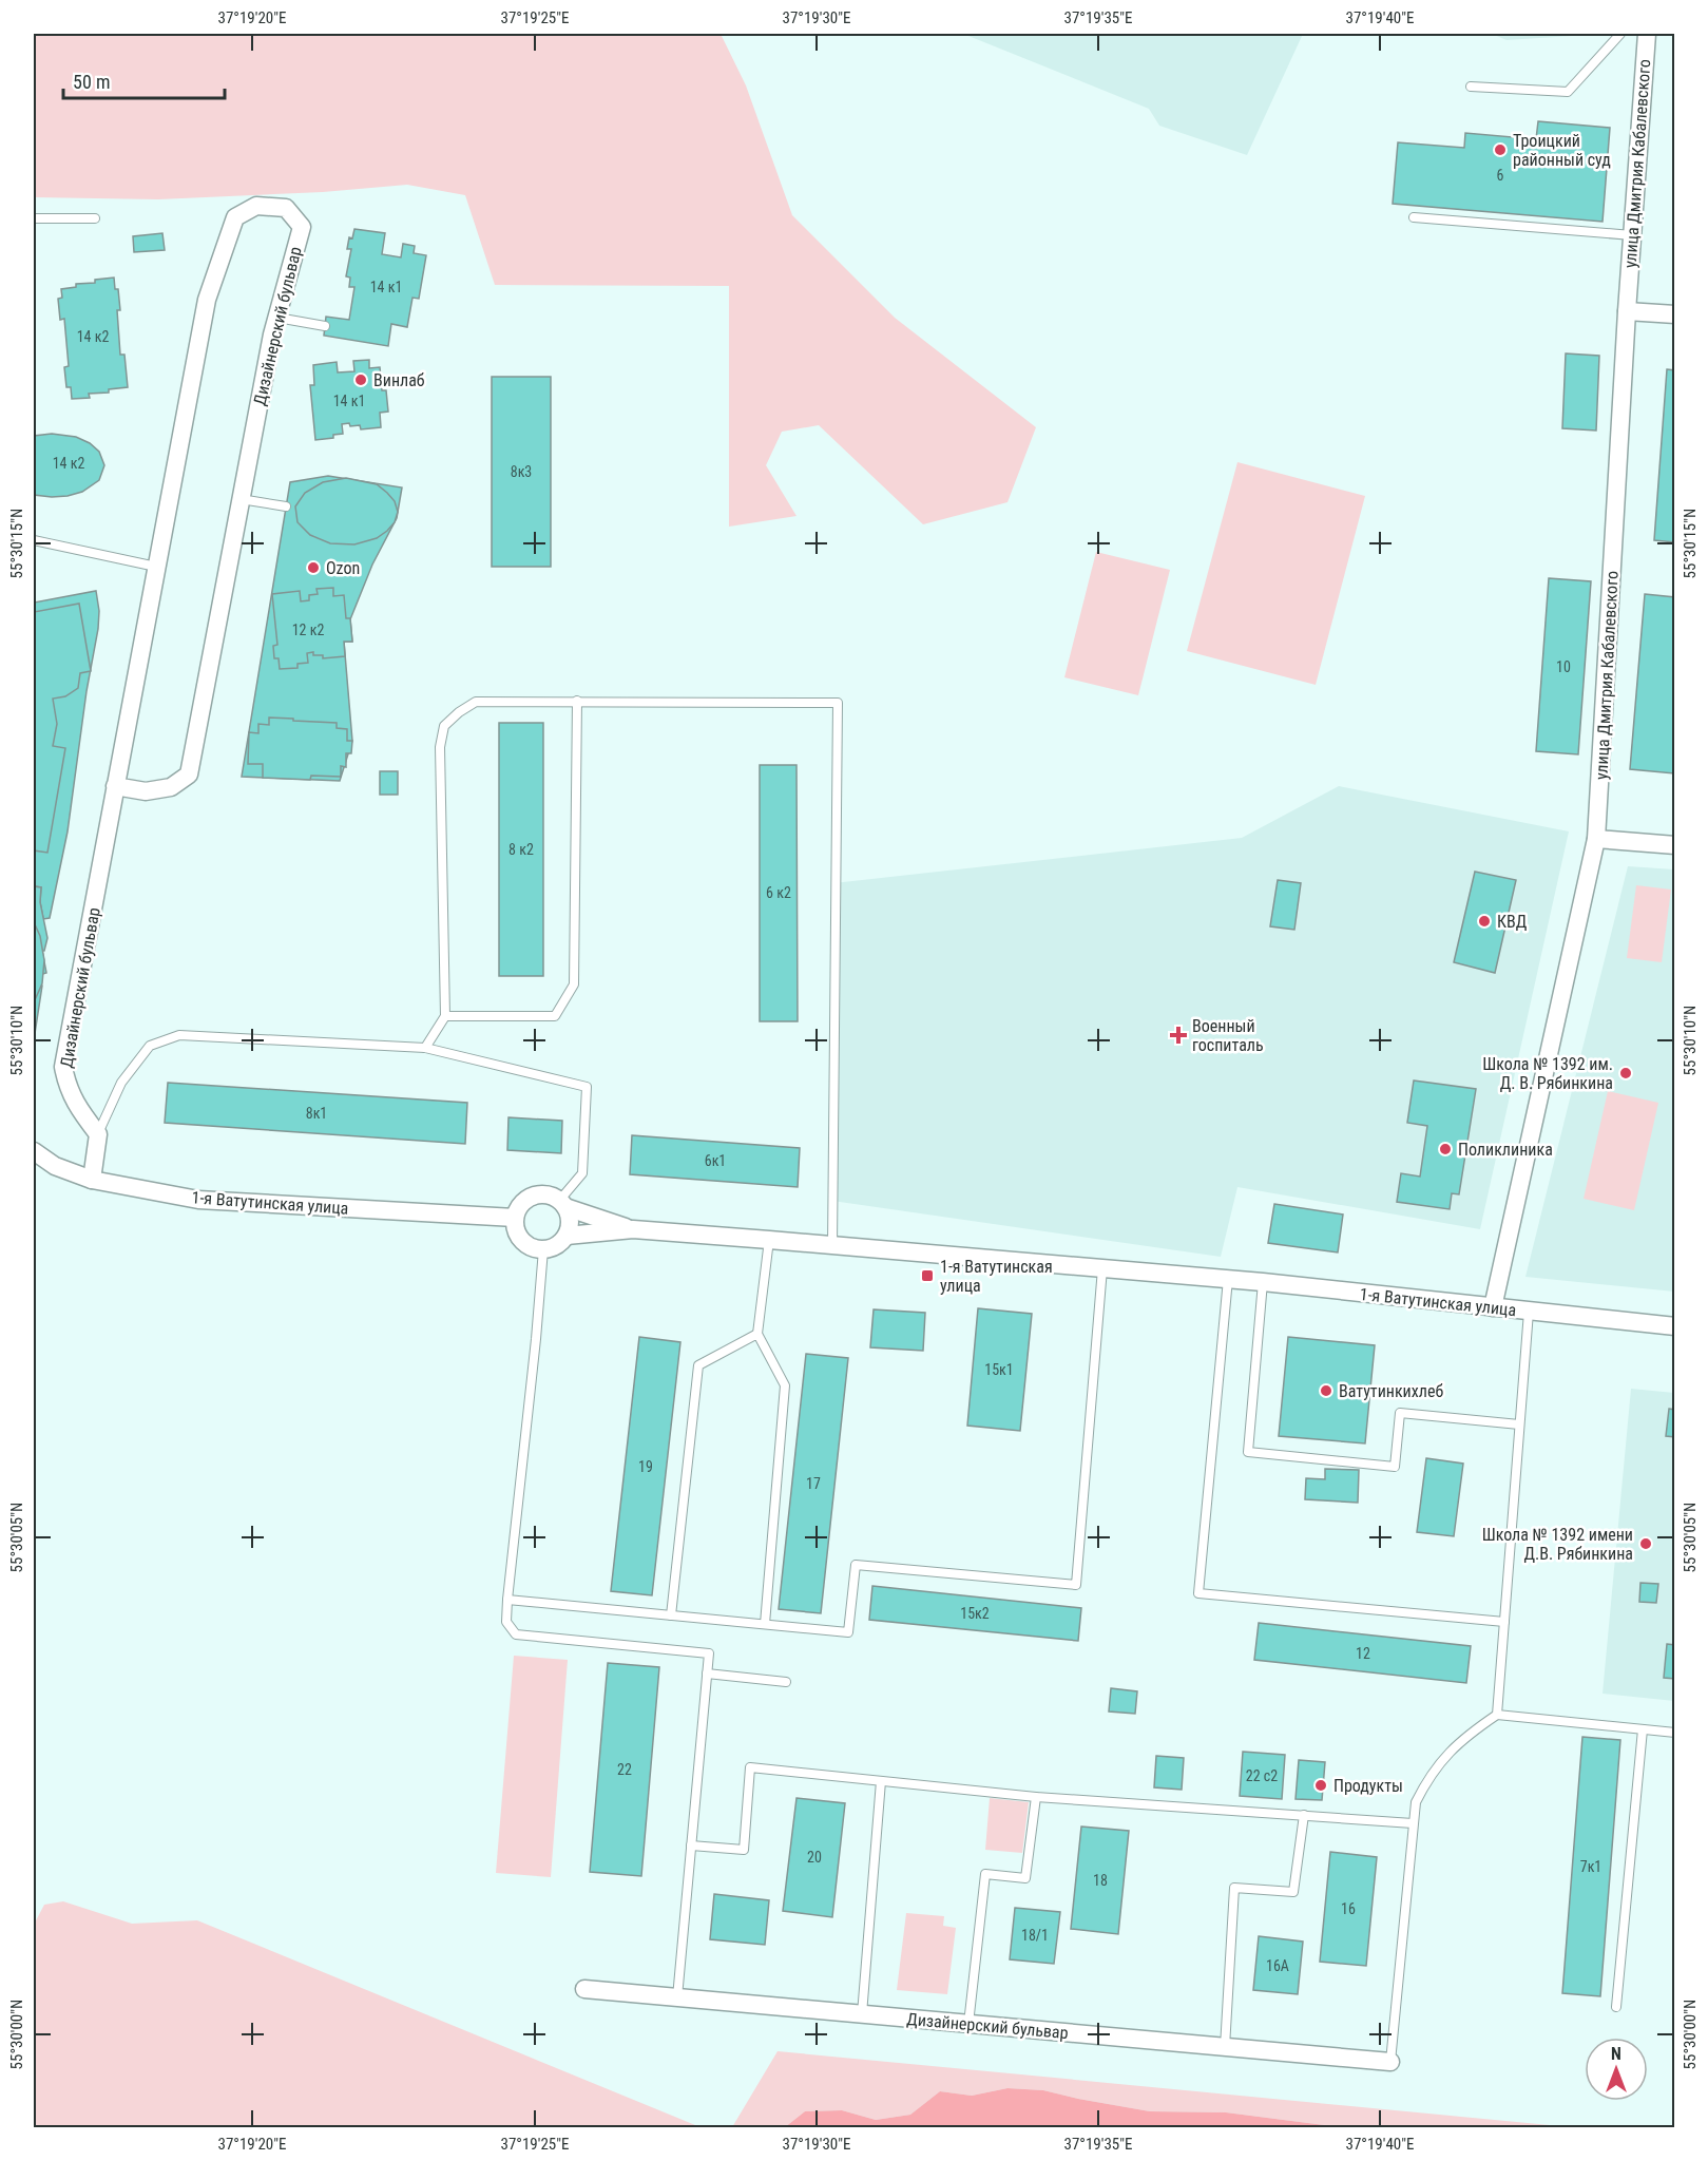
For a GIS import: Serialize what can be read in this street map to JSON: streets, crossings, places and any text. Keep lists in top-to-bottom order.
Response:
{
  "streets": {
    "street": ["улица Дмитрия Кабалевского", "Дизайнерский бульвар", "1-я Ватутинская улица"]
  },
  "crossings": [
    ["улица Дмитрия Кабалевского", "1-я Ватутинская улица"]
  ],
  "places": {
    "other": [
      "Троицкий районный суд",
      "Винлаб",
      "Ozon",
      "КВД",
      "Школа № 1392 им. Д. В. Рябинкина",
      "Поликлиника",
      "Ватутинкихлеб",
      "Школа № 1392 имени Д.В. Рябинкина",
      "Продукты"
    ],
    "health": ["Военный госпиталь"],
    "transit": ["1-я Ватутинская улица"]
  },
  "house_numbers": [
    "6",
    "14 к1",
    "14 к2",
    "14 к1",
    "14 к2",
    "8к3",
    "12 к2",
    "10",
    "8 к2",
    "6 к2",
    "8к1",
    "6к1",
    "15к1",
    "19",
    "17",
    "15к2",
    "12",
    "22",
    "22 с2",
    "20",
    "7к1",
    "18",
    "16",
    "18/1",
    "16А"
  ],
  "scale_bar": "50 m",
  "north": "top",
  "coordinates": [
    "37°19'20\"E",
    "37°19'25\"E",
    "37°19'30\"E",
    "37°19'35\"E",
    "37°19'40\"E",
    "55°30'15\"N",
    "55°30'10\"N",
    "55°30'05\"N",
    "55°30'00\"N"
  ]
}
